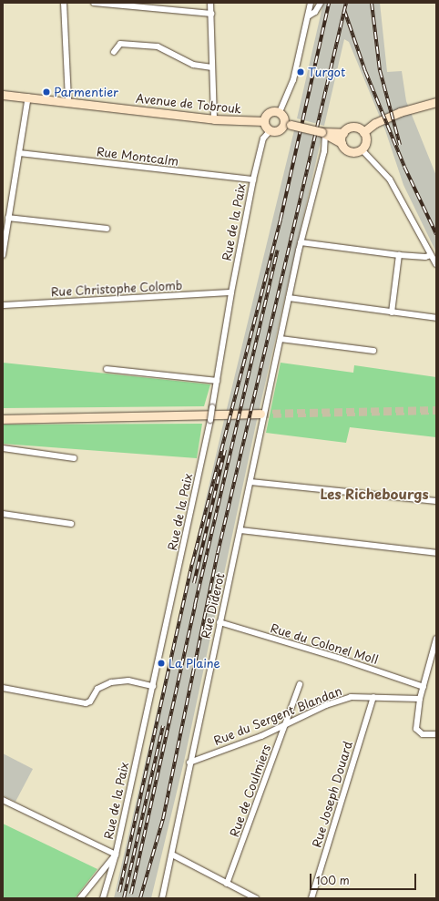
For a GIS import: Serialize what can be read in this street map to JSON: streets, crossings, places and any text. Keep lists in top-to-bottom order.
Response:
{
  "streets": {
    "street": [
      "Avenue de Tobrouk",
      "Rue Montcalm",
      "Rue de la Paix",
      "Rue Christophe Colomb",
      "Rue Diderot",
      "Rue du Colonel Moll",
      "Rue du Sergent Blandan",
      "Rue de Coulmiers",
      "Rue Joseph Douard"
    ]
  },
  "crossings": [
    ["Avenue de Tobrouk", "Rue de la Paix"],
    ["Rue Montcalm", "Rue de la Paix"],
    ["Rue de la Paix", "Rue Christophe Colomb"],
    ["Rue Diderot", "Rue du Colonel Moll"],
    ["Rue Diderot", "Rue du Sergent Blandan"],
    ["Rue du Sergent Blandan", "Rue de Coulmiers"],
    ["Rue du Sergent Blandan", "Rue Joseph Douard"]
  ],
  "districts": ["Les Richebourgs"],
  "places": ["Turgot", "Parmentier", "La Plaine"],
  "scale_bar": "100 m"
}
